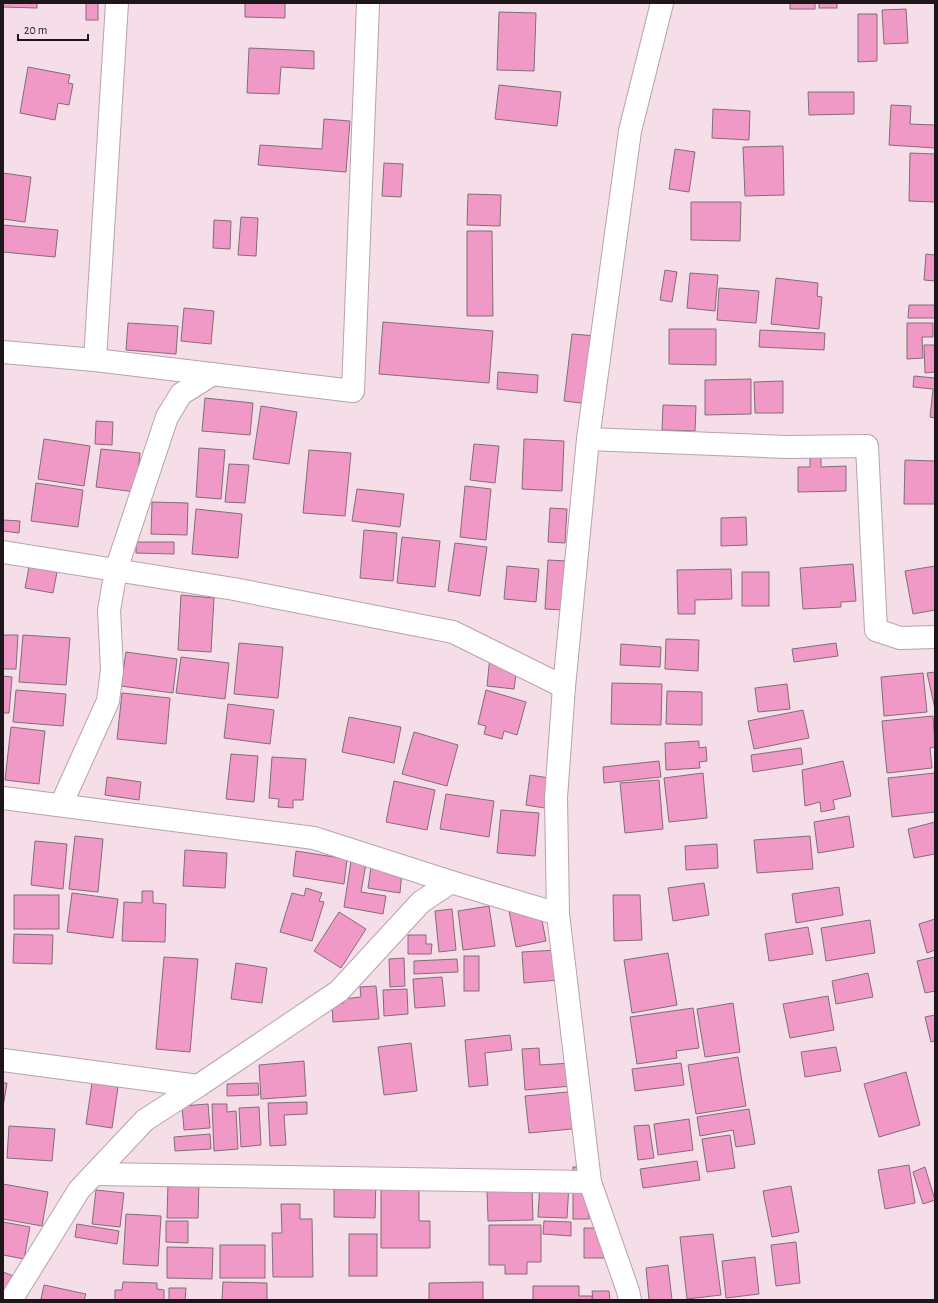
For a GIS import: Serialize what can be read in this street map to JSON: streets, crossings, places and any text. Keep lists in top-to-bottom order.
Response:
{
  "scale_bar": "20 m"
}
